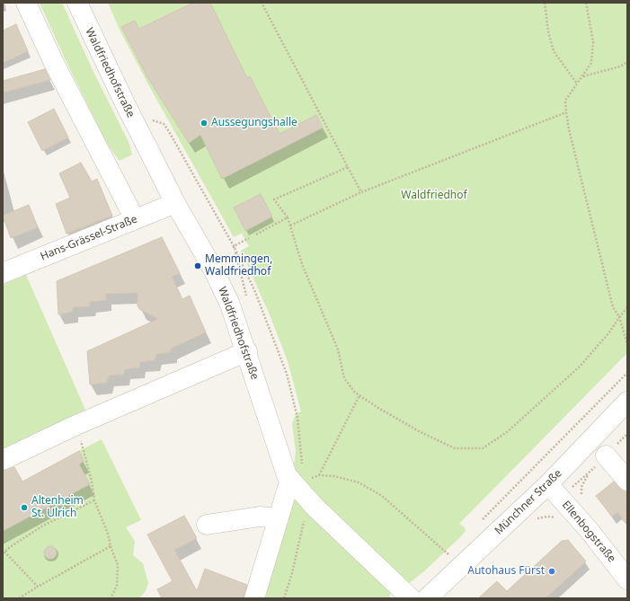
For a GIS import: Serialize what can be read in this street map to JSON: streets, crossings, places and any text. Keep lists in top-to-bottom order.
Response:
{
  "streets": {
    "street": [
      "Waldfriedhofstraße",
      "Hans-Grässel-Straße",
      "Münchner Straße",
      "Ellenbogstraße"
    ]
  },
  "crossings": [
    ["Waldfriedhofstraße", "Hans-Grässel-Straße"],
    ["Münchner Straße", "Ellenbogstraße"]
  ],
  "parks": ["Waldfriedhof"],
  "places": [
    "Aussegungshalle",
    "Memmingen, Waldfriedhof",
    "Altenheim St. Ulrich",
    "Autohaus Fürst"
  ]
}
